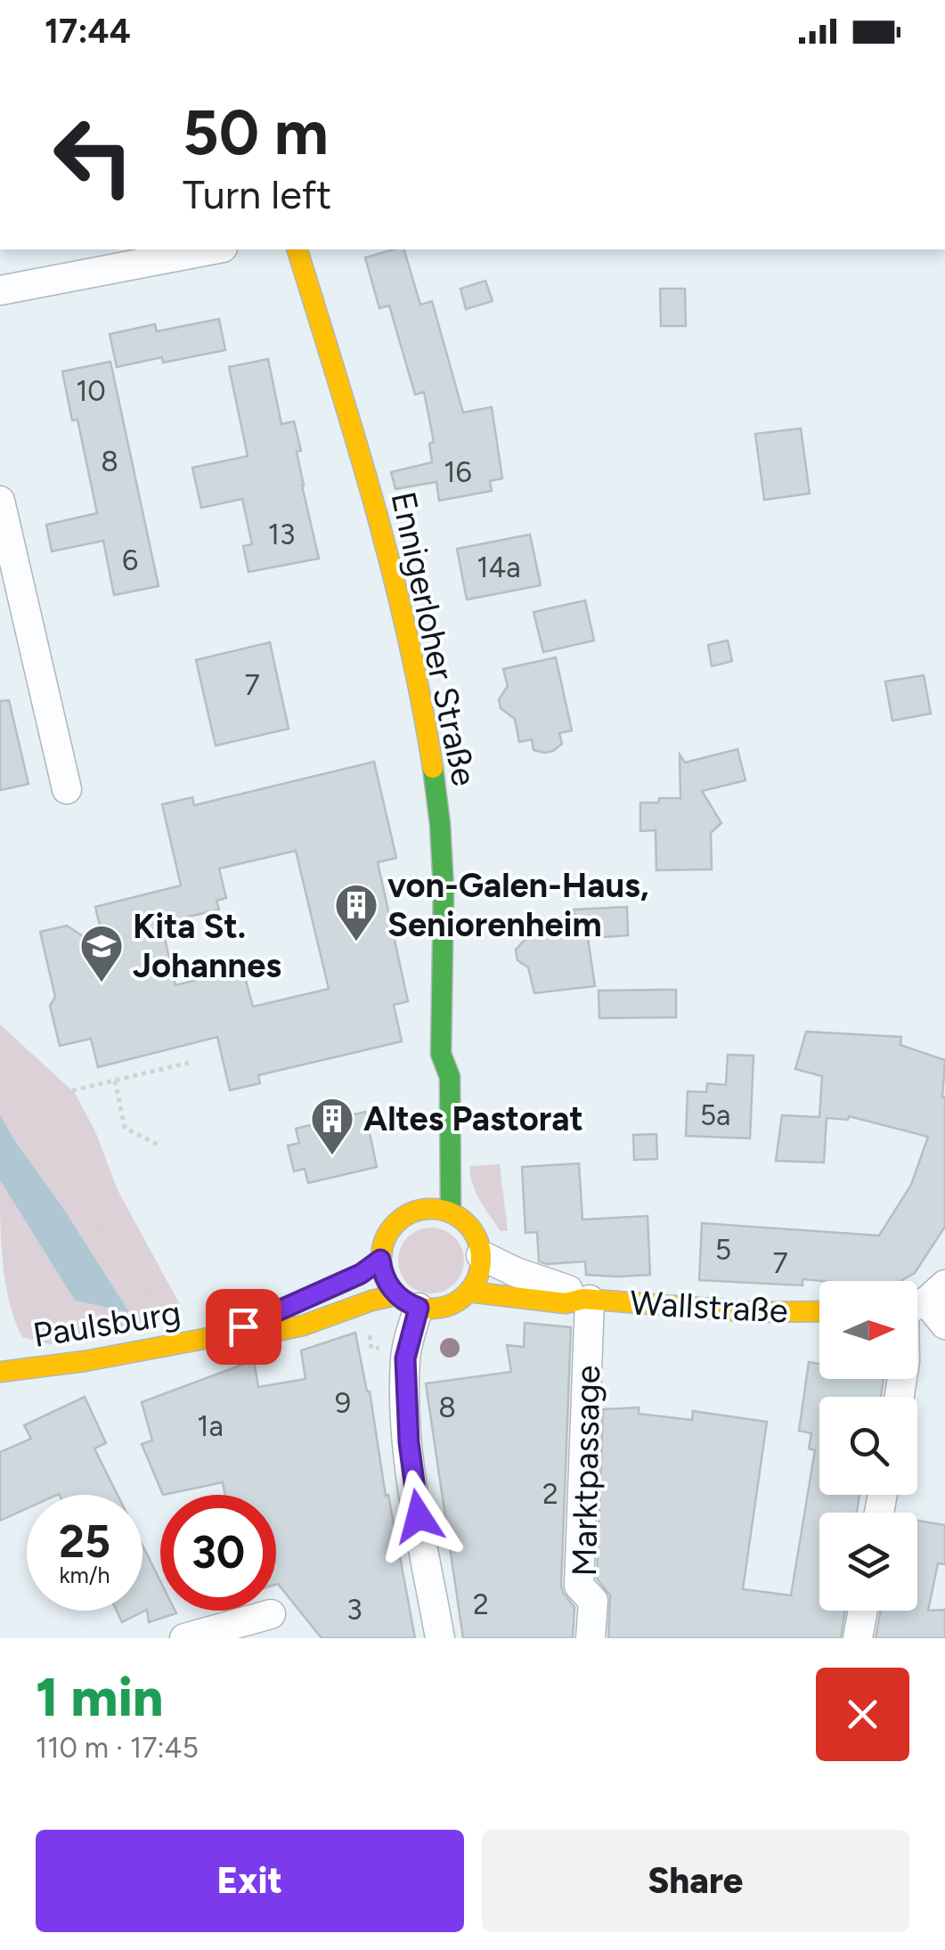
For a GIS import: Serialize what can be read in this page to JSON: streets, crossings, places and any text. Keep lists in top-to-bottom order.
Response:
{
  "streets": {
    "main road": ["Ennigerloher Straße", "Wallstraße", "Paulsburg"],
    "street": ["Marktpassage"]
  },
  "crossings": [
    ["Ennigerloher Straße", "Wallstraße"],
    ["Ennigerloher Straße", "Paulsburg"],
    ["Wallstraße", "Paulsburg"],
    ["Wallstraße", "Marktpassage"]
  ],
  "places": {
    "building": ["von-Galen-Haus, Seniorenheim", "Altes Pastorat"],
    "school or university": ["Kita St. Johannes"]
  },
  "house_numbers": [
    "10",
    "8",
    "16",
    "13",
    "6",
    "14a",
    "7",
    "5a",
    "5",
    "7",
    "9",
    "8",
    "1a",
    "2",
    "2",
    "3"
  ],
  "north": "right",
  "page": {
    "status": "17:44",
    "turn": ["50 m", "Turn left"],
    "speed": "25 km/h",
    "limit": "30",
    "heading": ["1 min", "110 m · 17:45"],
    "buttons": ["Exit", "Share"]
  }
}
